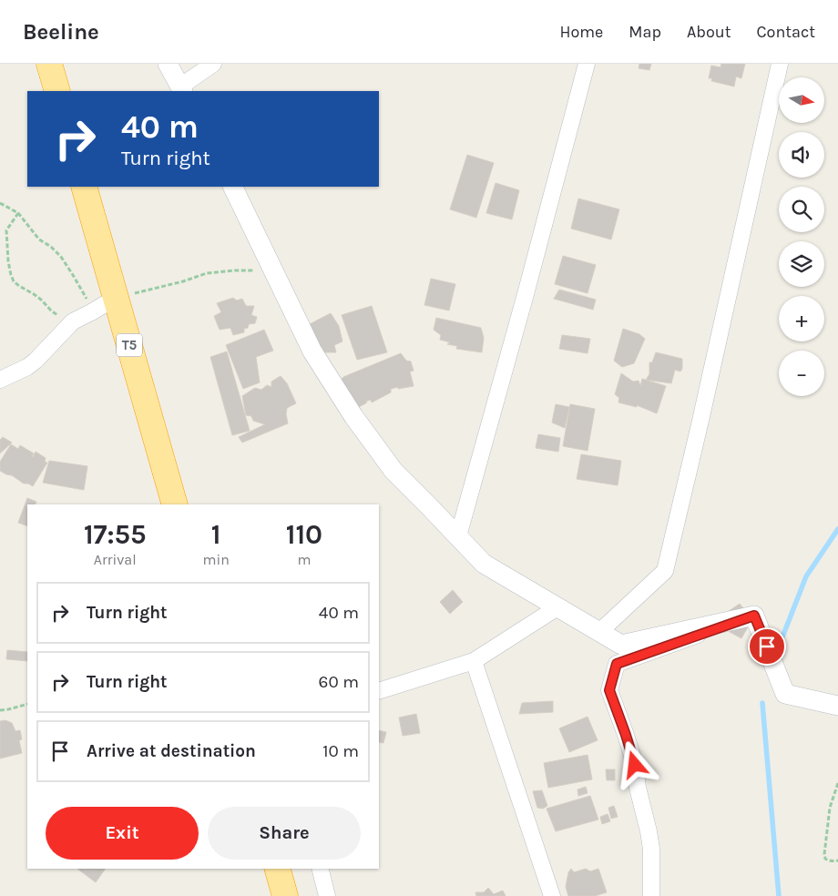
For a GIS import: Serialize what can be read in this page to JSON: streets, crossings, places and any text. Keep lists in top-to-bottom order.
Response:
{
  "streets": {
    "highway": ["T5"]
  },
  "north": "right",
  "page": {
    "header": "Beeline",
    "nav": [
      "Home",
      "Map",
      "About",
      "Contact"
    ],
    "map_buttons": ["+", "−"],
    "turn": ["40 m", "Turn right"],
    "eta": [
      "17:55",
      "Arrival",
      "1",
      "min",
      "110",
      "m"
    ],
    "list": [
      {
        "name": "Turn right",
        "value": "40 m"
      },
      {
        "name": "Turn right",
        "value": "60 m"
      },
      {
        "name": "Arrive at destination",
        "value": "10 m"
      }
    ],
    "buttons": ["Exit", "Share"]
  }
}
